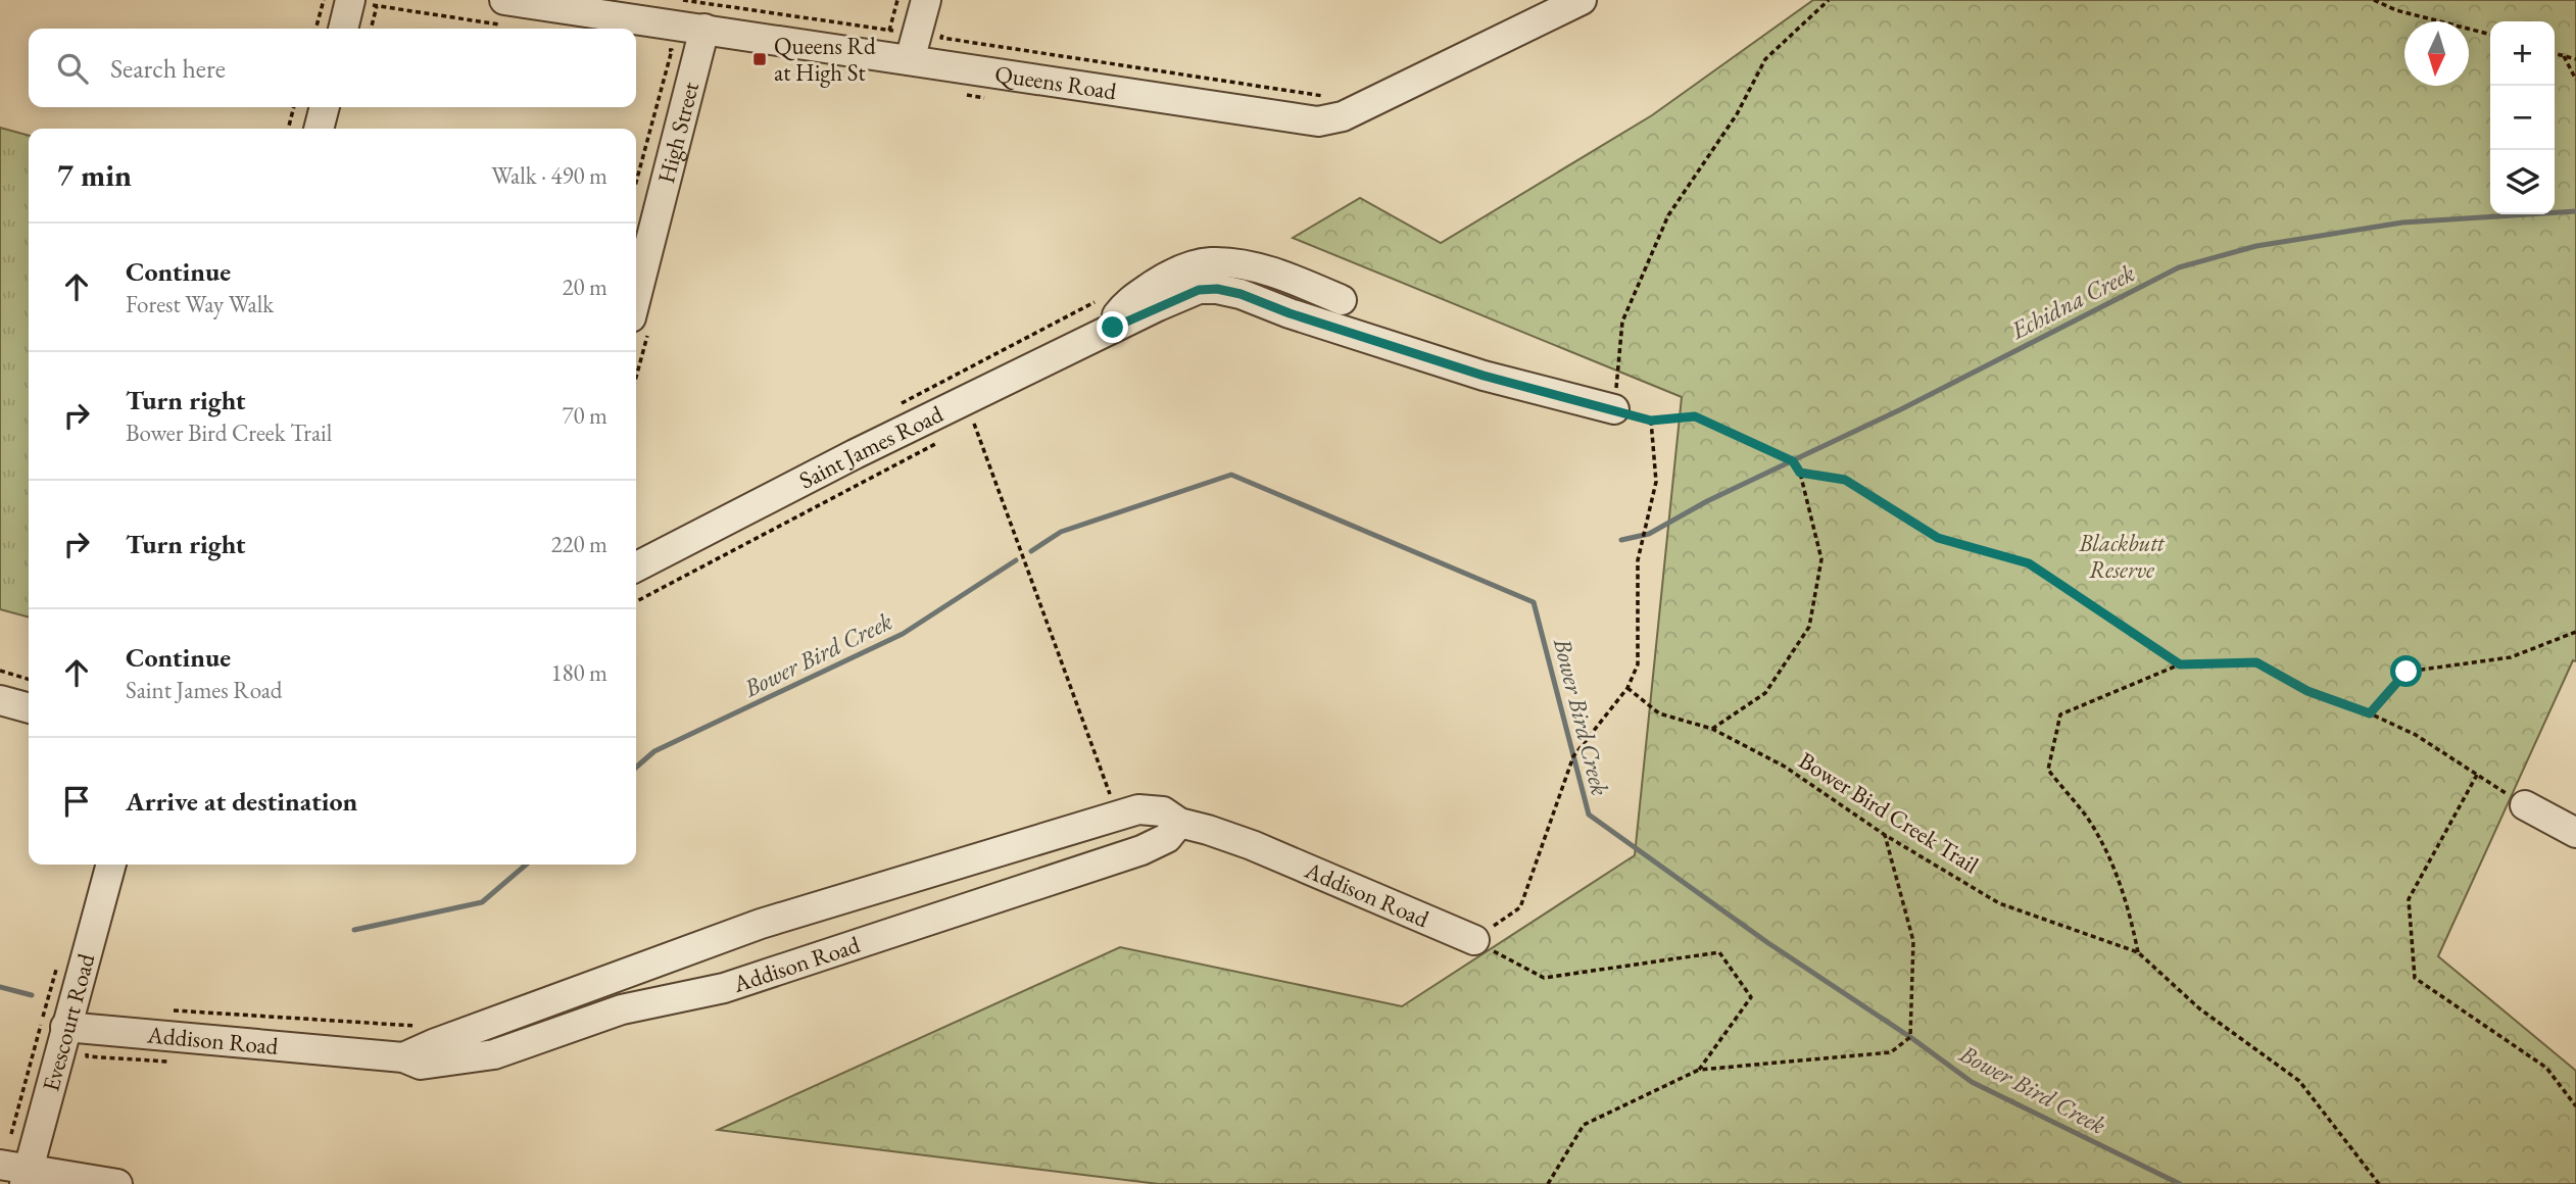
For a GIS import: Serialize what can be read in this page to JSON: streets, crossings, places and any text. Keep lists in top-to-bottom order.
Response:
{
  "streets": {
    "street": [
      "Queens Road",
      "High Street",
      "Saint James Road",
      "Addison Road",
      "Evescourt Road"
    ],
    "path": ["Bower Bird Creek Trail"]
  },
  "crossings": [
    ["Queens Road", "High Street"],
    ["Addison Road", "Evescourt Road"]
  ],
  "water": ["Echidna Creek", "Bower Bird Creek"],
  "parks": ["Blackbutt Reserve"],
  "places": {
    "transit": ["Queens Rd at High St"]
  },
  "north": "bottom",
  "page": {
    "map_buttons": ["+", "−"],
    "search": "Search here",
    "heading": ["7 min", "Walk · 490 m"],
    "list": [
      ["Continue", "Forest Way Walk", "20 m"],
      ["Turn right", "Bower Bird Creek Trail", "70 m"],
      ["Turn right", "220 m"],
      ["Continue", "Saint James Road", "180 m"],
      "Arrive at destination"
    ]
  }
}
